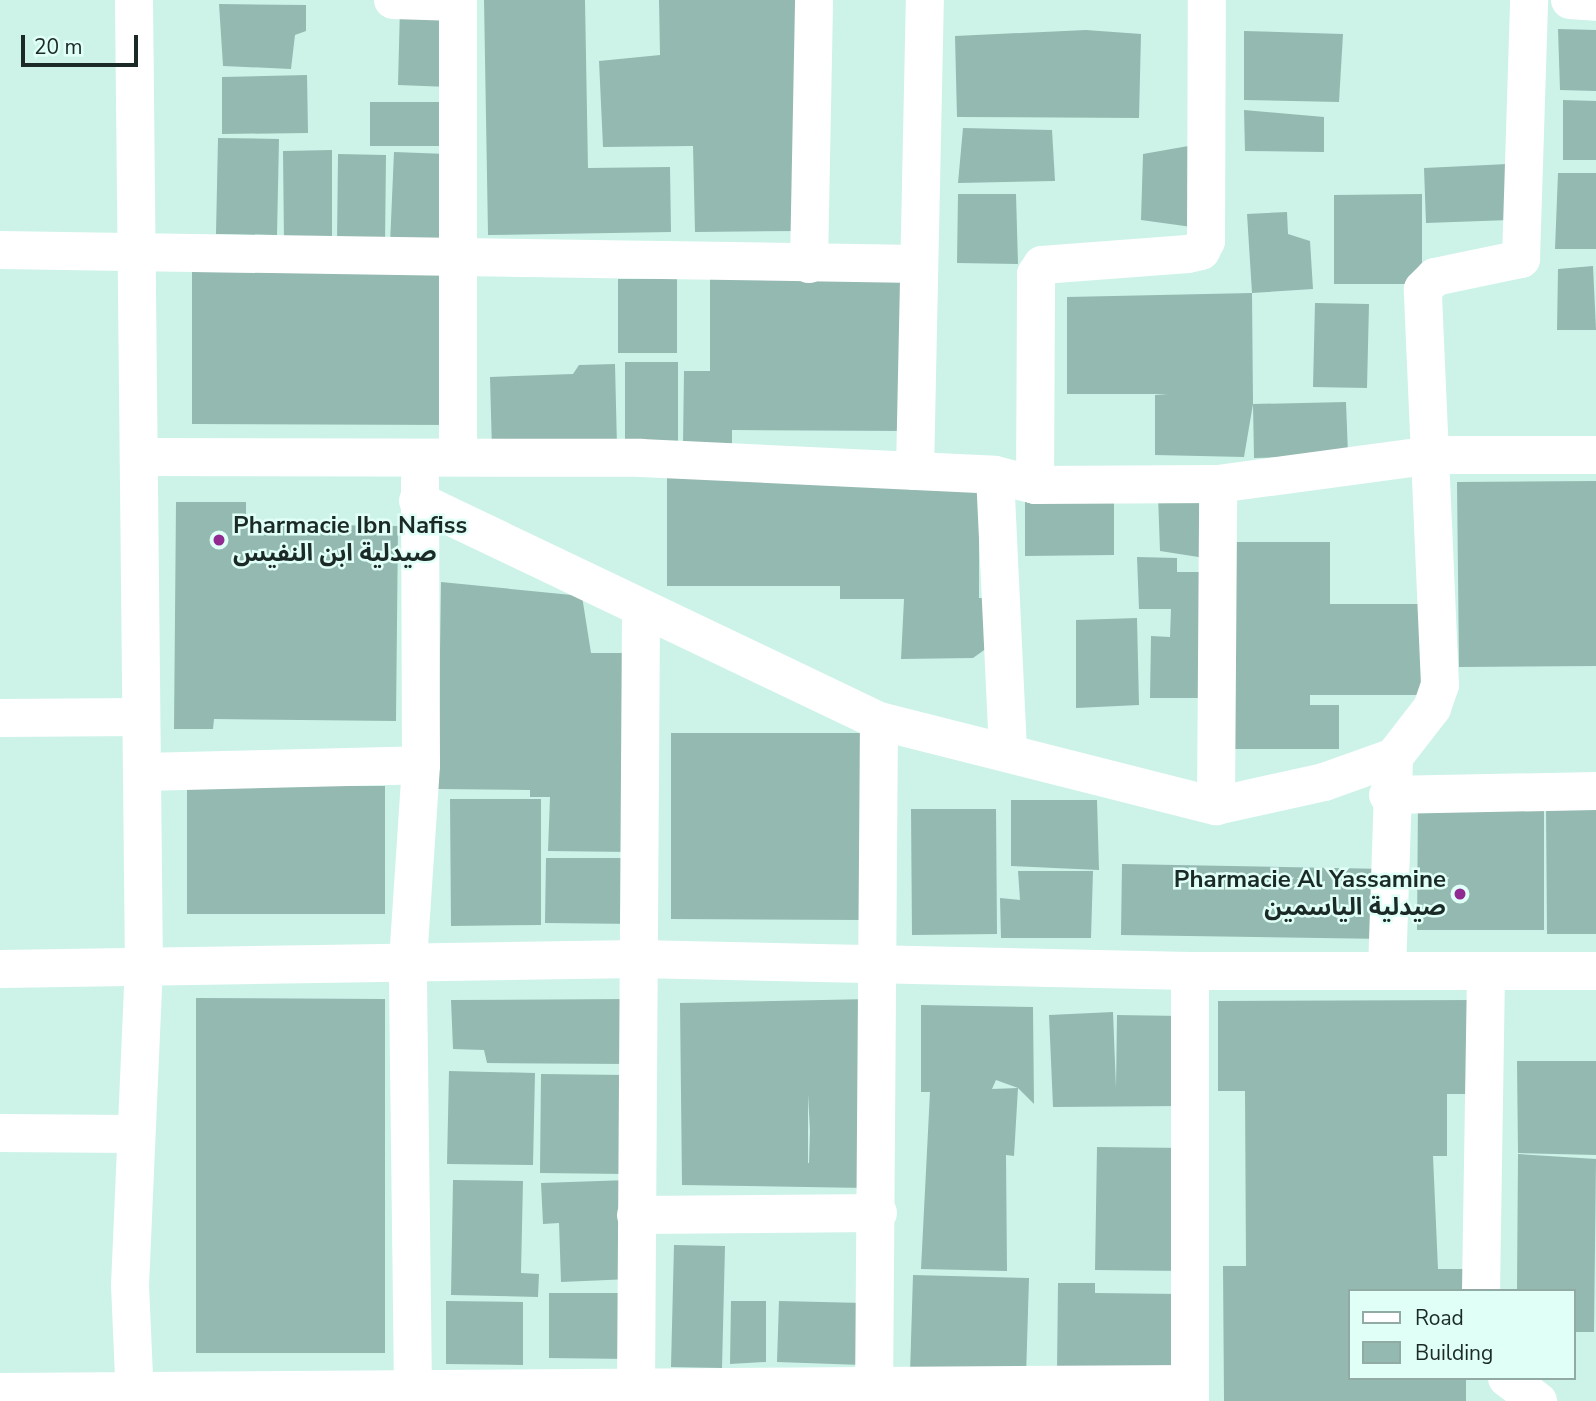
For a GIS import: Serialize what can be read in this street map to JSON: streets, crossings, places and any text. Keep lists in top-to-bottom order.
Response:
{
  "places": ["Pharmacie Ibn Nafiss صيدلية ابن النفيس", "Pharmacie Al Yassamine صيدلية الياسمين"],
  "legend": ["Road", "Building"],
  "scale_bar": "20 m"
}
